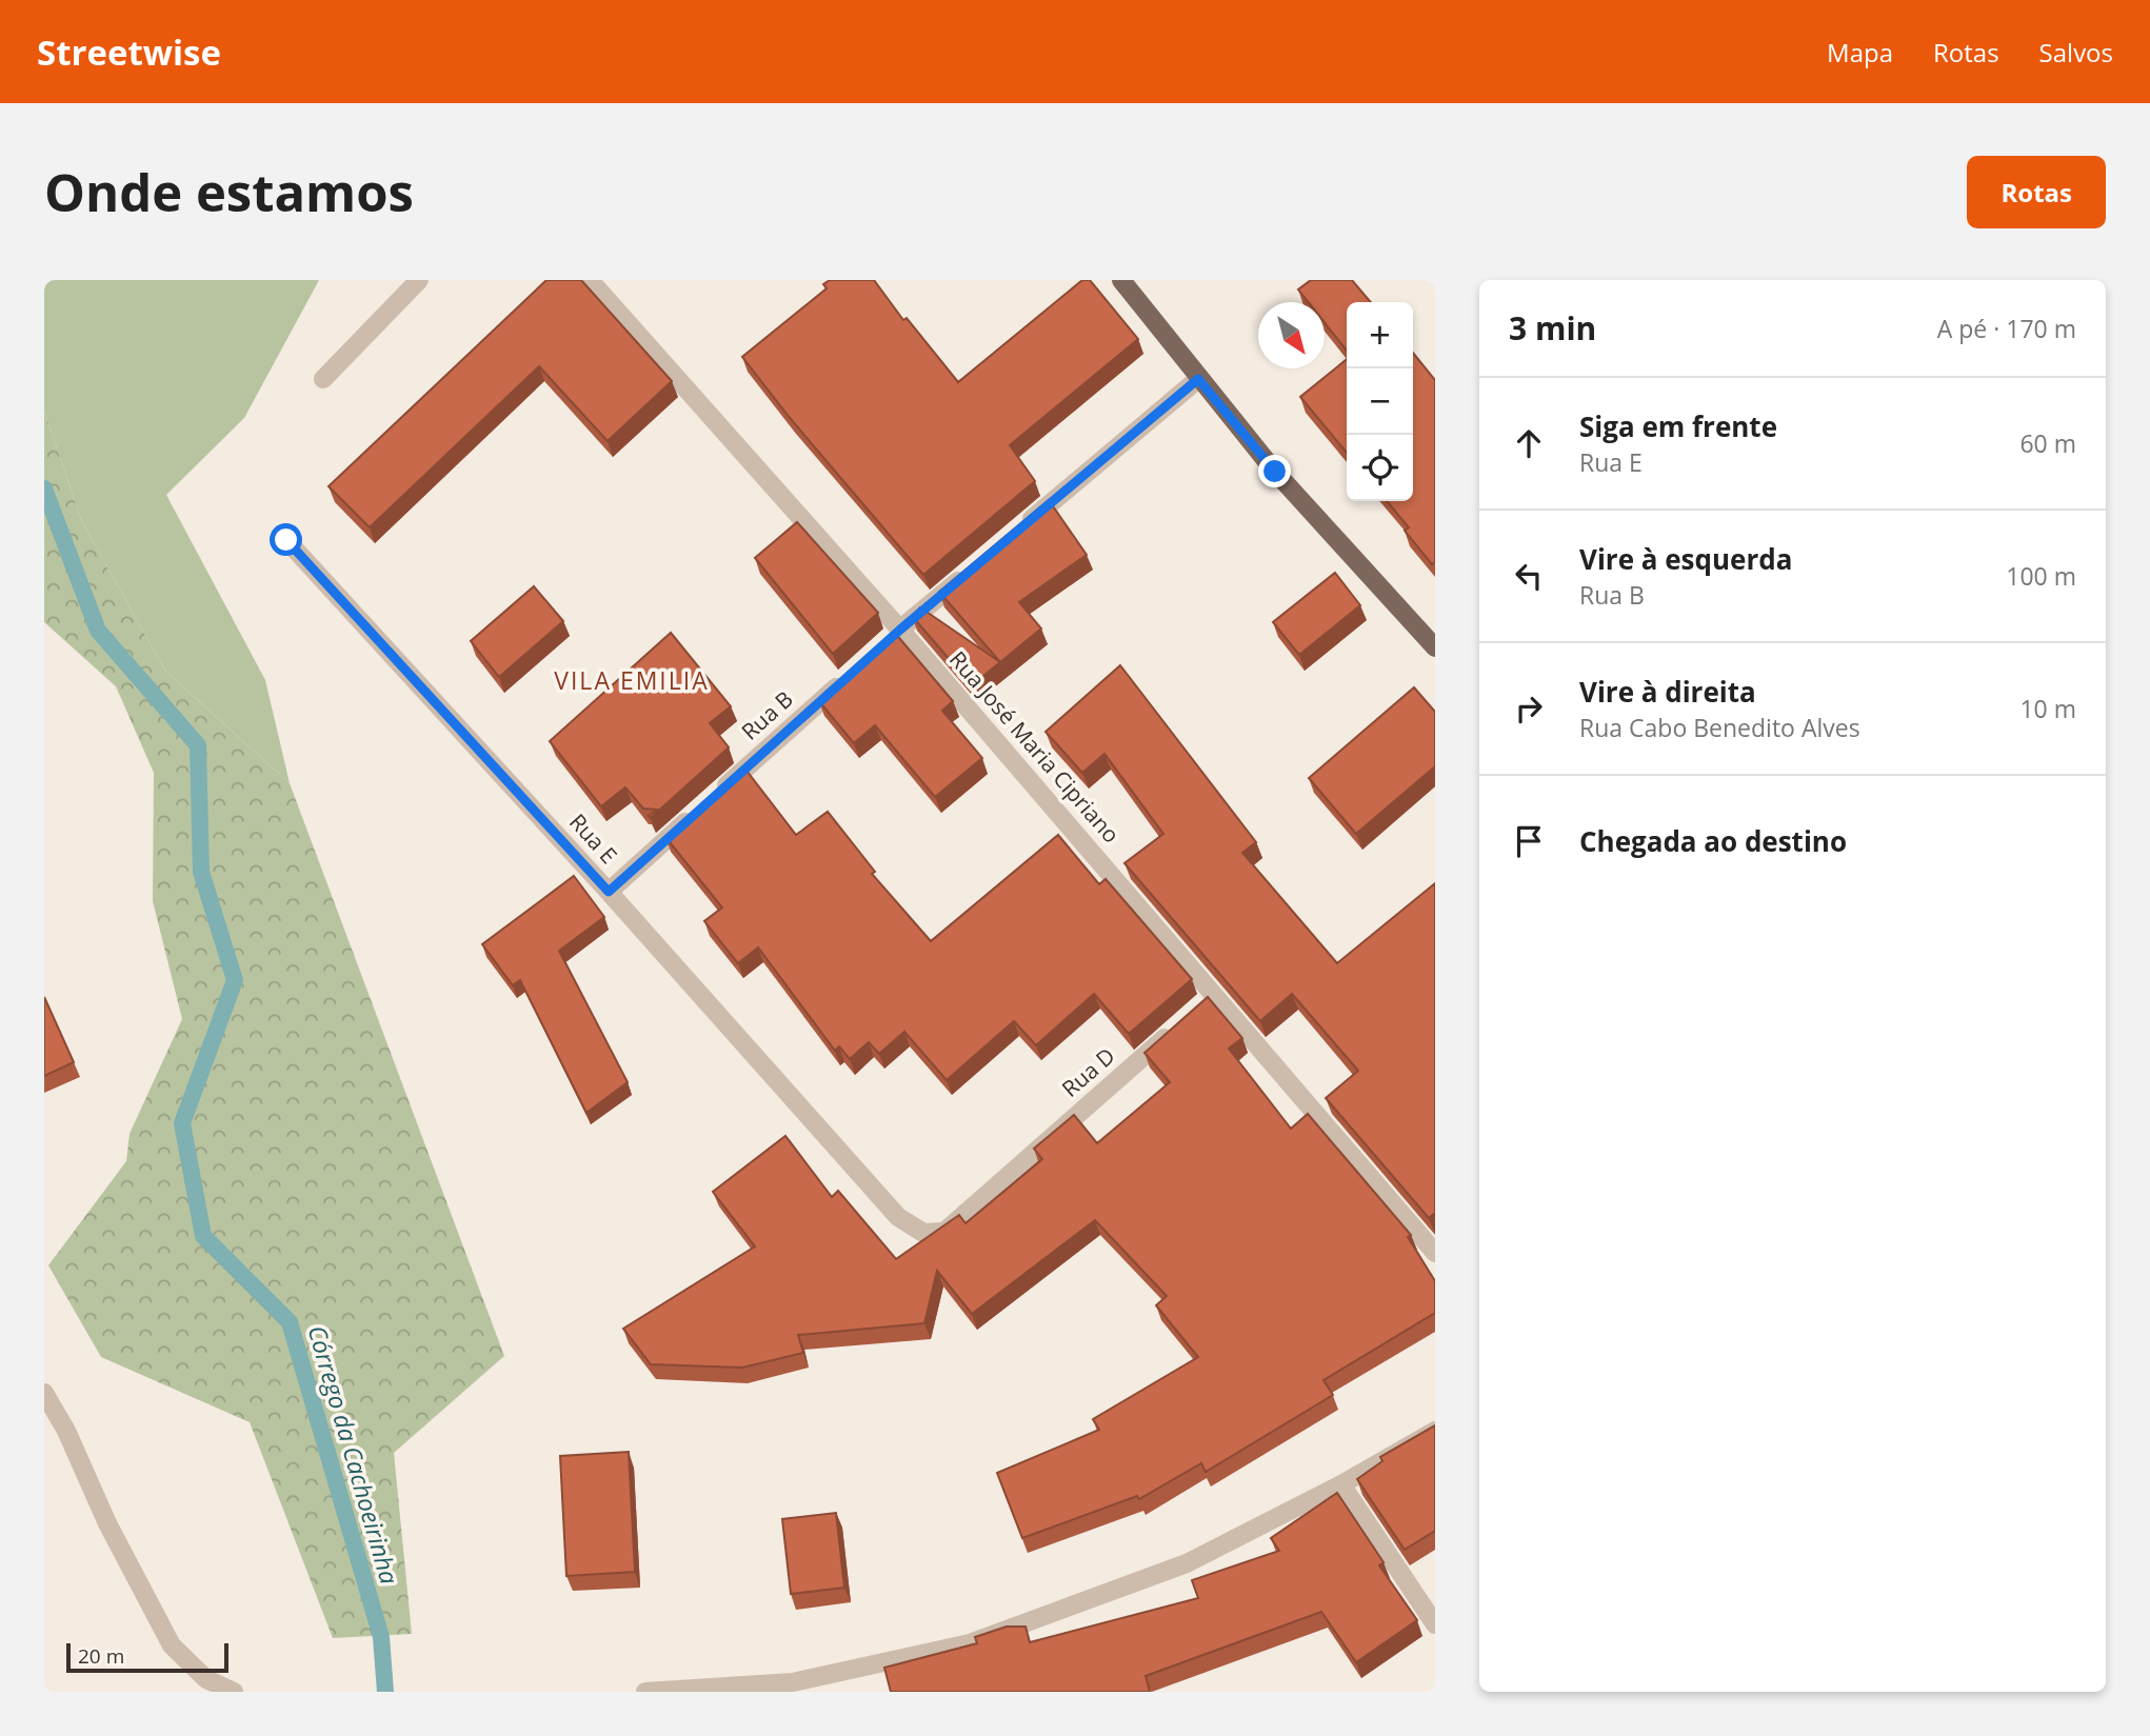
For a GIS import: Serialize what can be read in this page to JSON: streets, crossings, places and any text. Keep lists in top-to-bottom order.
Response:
{
  "streets": {
    "street": [
      "Rua B",
      "Rua José Maria Cipriano",
      "Rua E",
      "Rua D"
    ]
  },
  "crossings": [
    ["Rua E", "Rua D"]
  ],
  "districts": ["VILA EMILIA"],
  "water": ["Córrego da Cachoeirinha"],
  "scale_bar": "20 m",
  "north": "bottom right",
  "page": {
    "header": "Streetwise",
    "nav": ["Mapa", "Rotas", "Salvos"],
    "buttons": "Rotas",
    "title": "Onde estamos",
    "heading": ["3 min", "A pé · 170 m"],
    "map_buttons": ["+", "−"],
    "list": [
      ["Siga em frente", "Rua E", "60 m"],
      ["Vire à esquerda", "Rua B", "100 m"],
      ["Vire à direita", "Rua Cabo Benedito Alves", "10 m"],
      "Chegada ao destino"
    ],
    "scale": "20 m"
  }
}
